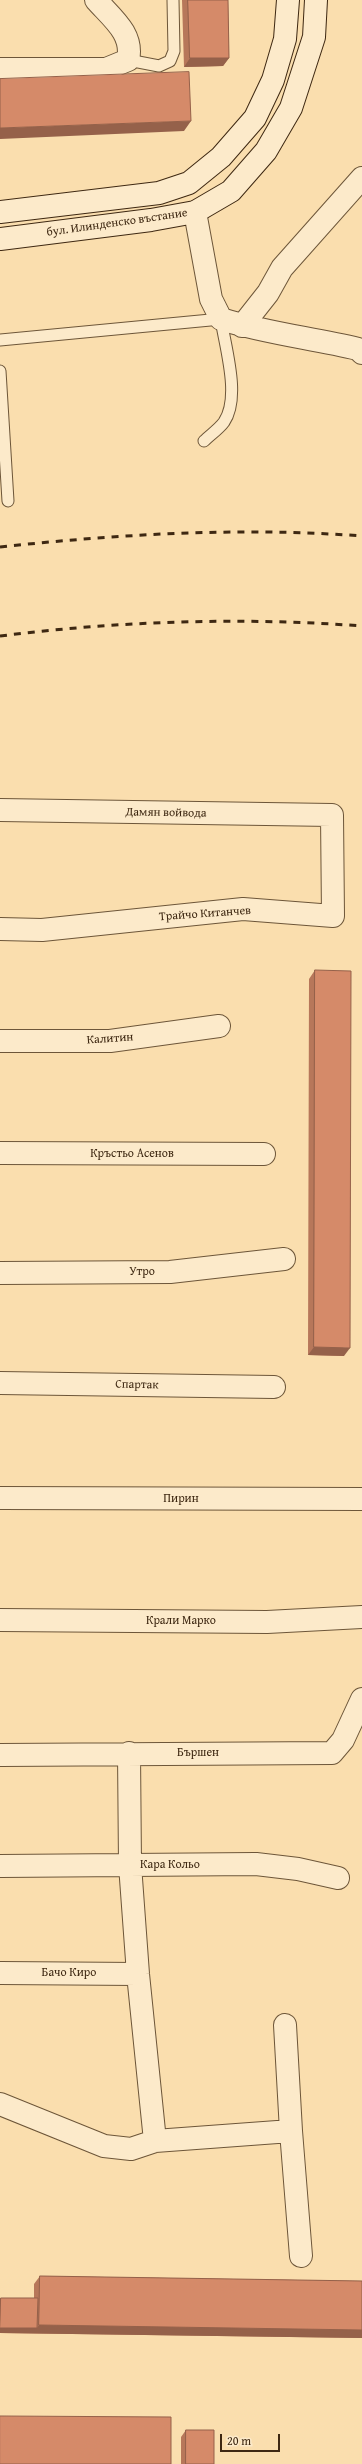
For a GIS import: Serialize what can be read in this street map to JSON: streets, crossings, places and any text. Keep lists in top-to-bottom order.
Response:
{
  "streets": {
    "street": [
      "бул. Илинденско въстание",
      "Дамян войвода",
      "Трайчо Китанчев",
      "Калитин",
      "Кръстьо Асенов",
      "Утро",
      "Спартак",
      "Пирин",
      "Крали Марко",
      "Бършен",
      "Кара Кольо",
      "Бачо Киро"
    ]
  },
  "crossings": [
    ["Дамян войвода", "Трайчо Китанчев"]
  ],
  "scale_bar": "20 m"
}
